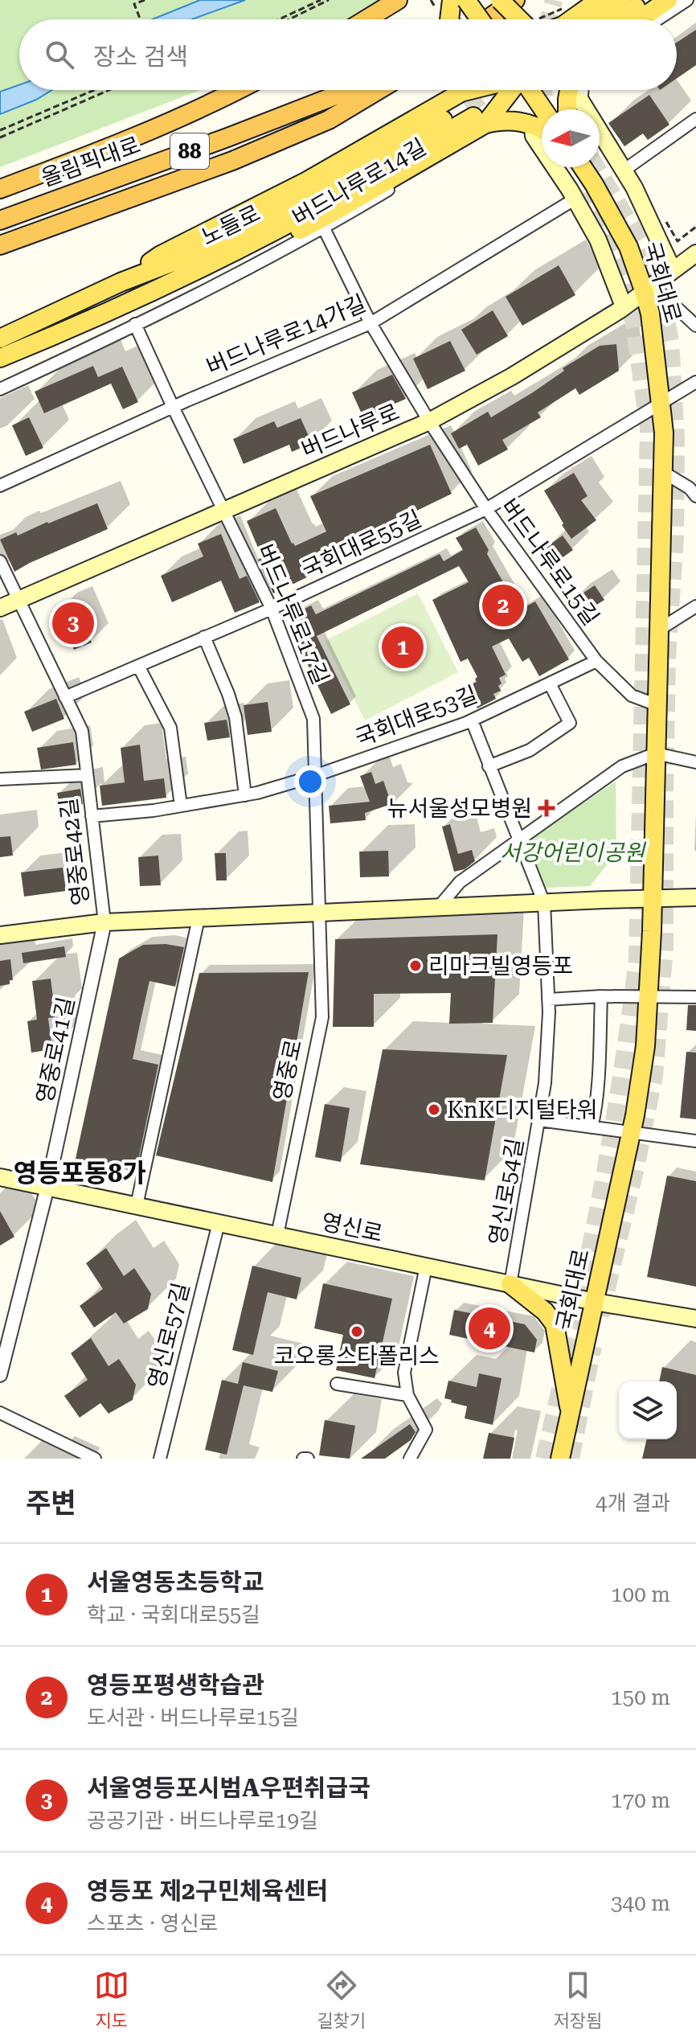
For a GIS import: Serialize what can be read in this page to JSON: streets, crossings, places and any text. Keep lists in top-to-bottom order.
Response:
{
  "streets": {
    "highway": ["88", "올림픽대로"],
    "main road": [
      "노들로",
      "국회대로",
      "버드나루로",
      "영신로"
    ],
    "street": [
      "버드나루로14길",
      "버드나루로14가길",
      "국회대로55길",
      "버드나루로15길",
      "버드나루로17길",
      "국회대로53길",
      "영중로42길",
      "영중로41길",
      "영중로",
      "영신로54길",
      "영신로57길"
    ]
  },
  "crossings": [
    ["버드나루로14길", "버드나루로15길"],
    ["버드나루로14길", "버드나루로17길"],
    ["국회대로", "버드나루로"],
    ["국회대로", "국회대로55길"],
    ["국회대로", "버드나루로15길"],
    ["국회대로", "영신로"],
    ["버드나루로14가길", "버드나루로15길"],
    ["버드나루로14가길", "버드나루로17길"],
    ["버드나루로", "버드나루로15길"],
    ["버드나루로", "버드나루로17길"],
    ["버드나루로", "영중로42길"],
    ["국회대로55길", "버드나루로15길"],
    ["국회대로55길", "버드나루로17길"],
    ["국회대로55길", "영중로42길"],
    ["버드나루로15길", "국회대로53길"],
    ["버드나루로17길", "국회대로53길"],
    ["버드나루로17길", "영중로"],
    ["국회대로53길", "영중로42길"],
    ["영중로42길", "영중로41길"],
    ["영중로41길", "영신로"],
    ["영중로", "영신로"],
    ["영신로54길", "영신로"],
    ["영신로", "영신로57길"]
  ],
  "districts": ["영등포동8가"],
  "parks": ["서강어린이공원"],
  "places": {
    "health": ["뉴서울성모병원"],
    "other": ["리마크빌영등포", "KnK디지털타워", "코오롱스타폴리스"]
  },
  "north": "left",
  "page": {
    "search": "장소 검색",
    "pins": [
      "2",
      "3",
      "1",
      "4"
    ],
    "heading": ["주변", "4개 결과"],
    "list": [
      {
        "mark": "1",
        "name": "서울영동초등학교",
        "note": "학교 · 국회대로55길",
        "value": "100 m"
      },
      {
        "mark": "2",
        "name": "영등포평생학습관",
        "note": "도서관 · 버드나루로15길",
        "value": "150 m"
      },
      {
        "mark": "3",
        "name": "서울영등포시범A우편취급국",
        "note": "공공기관 · 버드나루로19길",
        "value": "170 m"
      },
      {
        "mark": "4",
        "name": "영등포 제2구민체육센터",
        "note": "스포츠 · 영신로",
        "value": "340 m"
      }
    ],
    "nav": ["지도", "길찾기", "저장됨"]
  }
}
